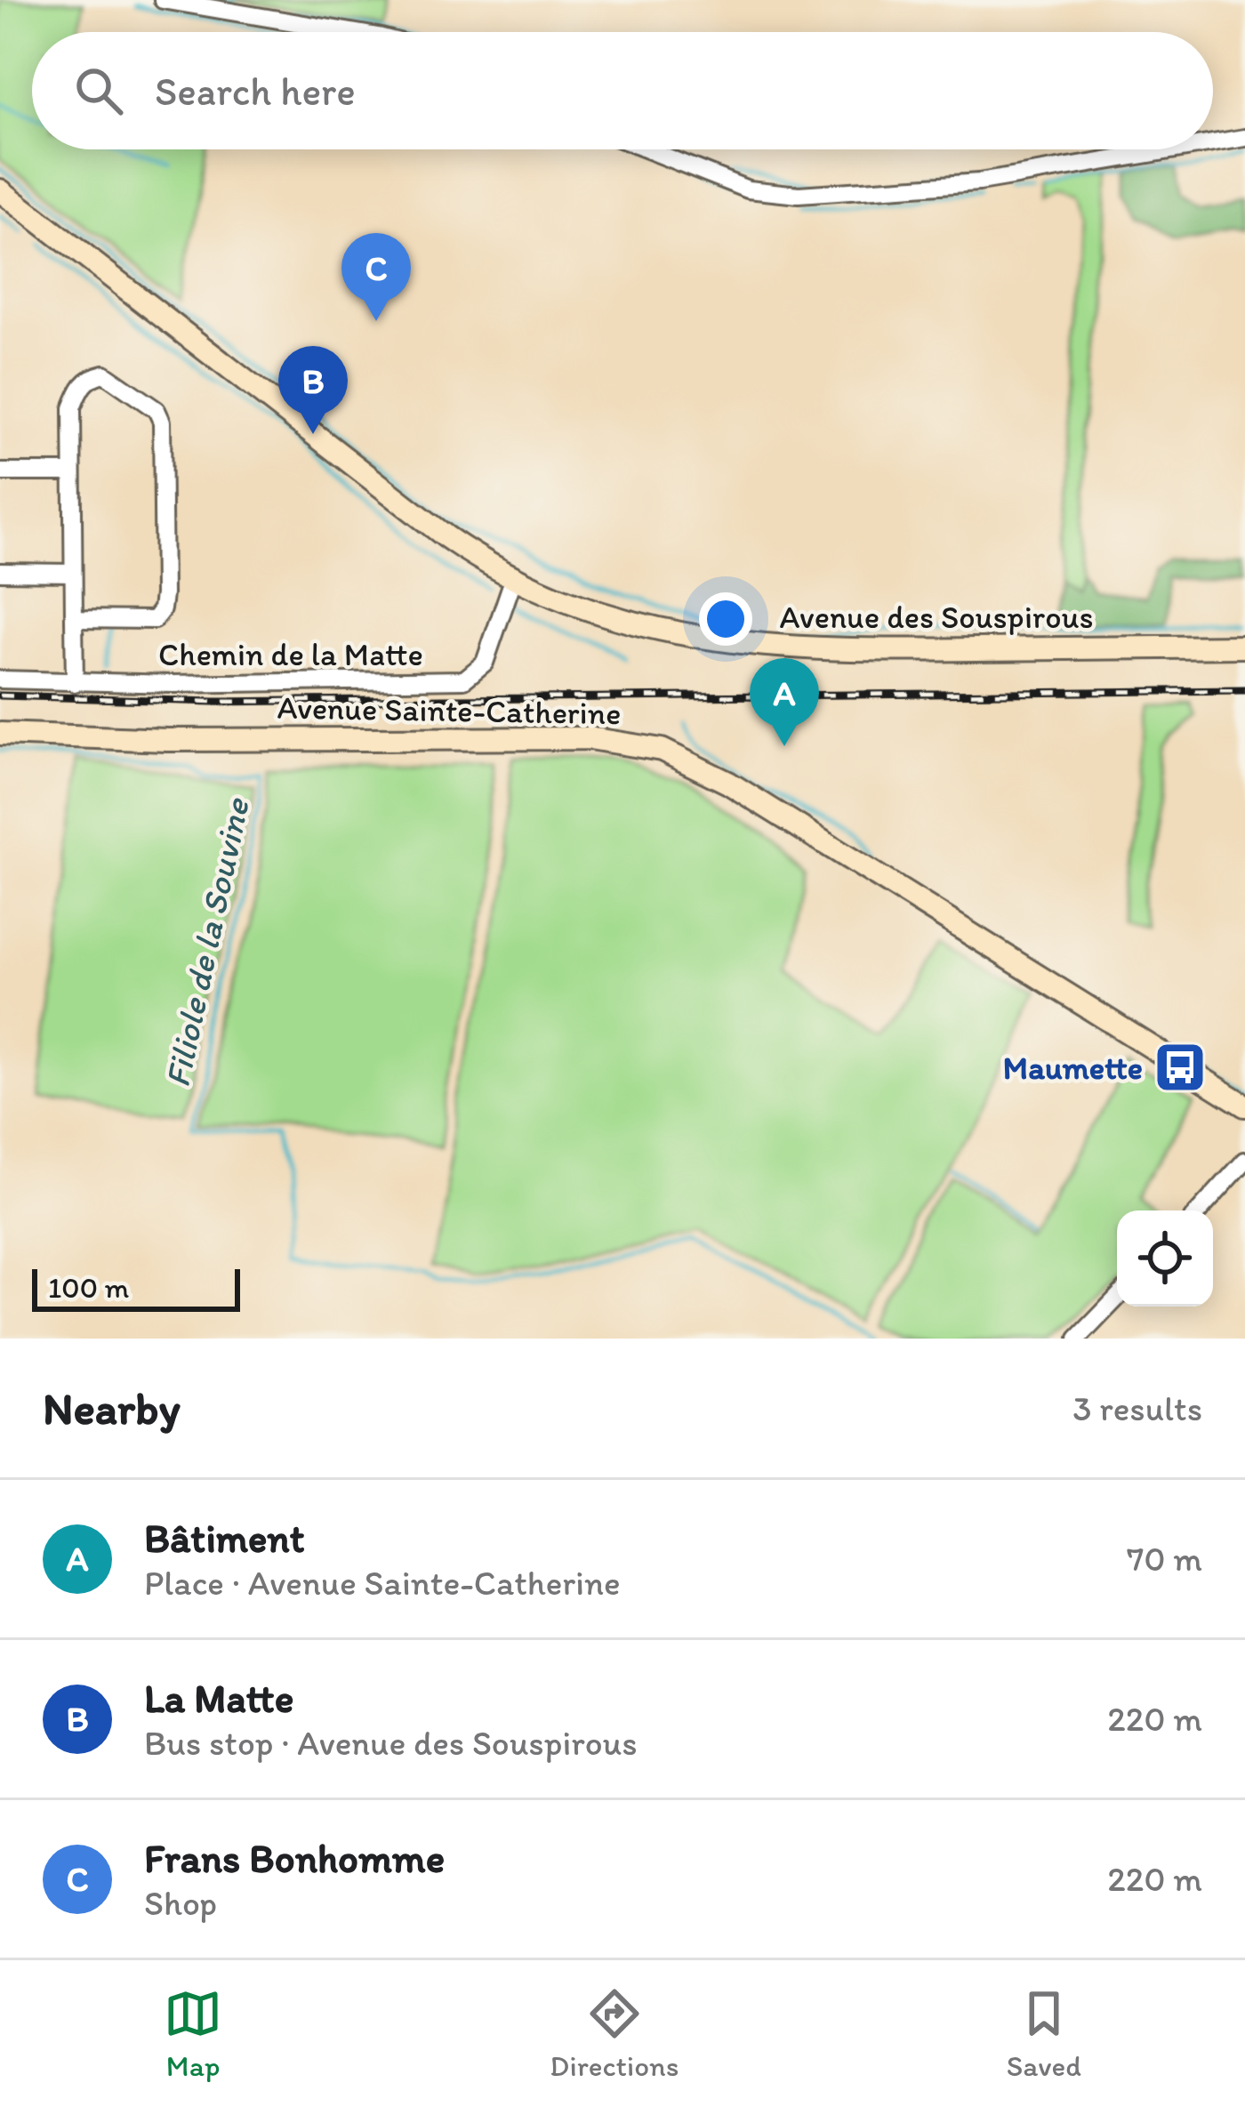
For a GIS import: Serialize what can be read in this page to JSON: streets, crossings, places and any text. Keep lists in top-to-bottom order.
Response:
{
  "streets": {
    "main road": ["Avenue des Souspirous", "Avenue Sainte-Catherine"],
    "street": ["Chemin de la Matte"]
  },
  "crossings": [
    ["Avenue des Souspirous", "Chemin de la Matte"]
  ],
  "water": ["Filiole de la Souvine"],
  "places": {
    "bus stop": ["Maumette"]
  },
  "scale_bar": "100 m",
  "page": {
    "search": "Search here",
    "pins": ["C", "B", "A"],
    "scale": "100 m",
    "heading": ["Nearby", "3 results"],
    "list": [
      {
        "mark": "A",
        "name": "Bâtiment",
        "note": "Place · Avenue Sainte-Catherine",
        "value": "70 m"
      },
      {
        "mark": "B",
        "name": "La Matte",
        "note": "Bus stop · Avenue des Souspirous",
        "value": "220 m"
      },
      {
        "mark": "C",
        "name": "Frans Bonhomme",
        "note": "Shop",
        "value": "220 m"
      }
    ],
    "nav": ["Map", "Directions", "Saved"]
  }
}
